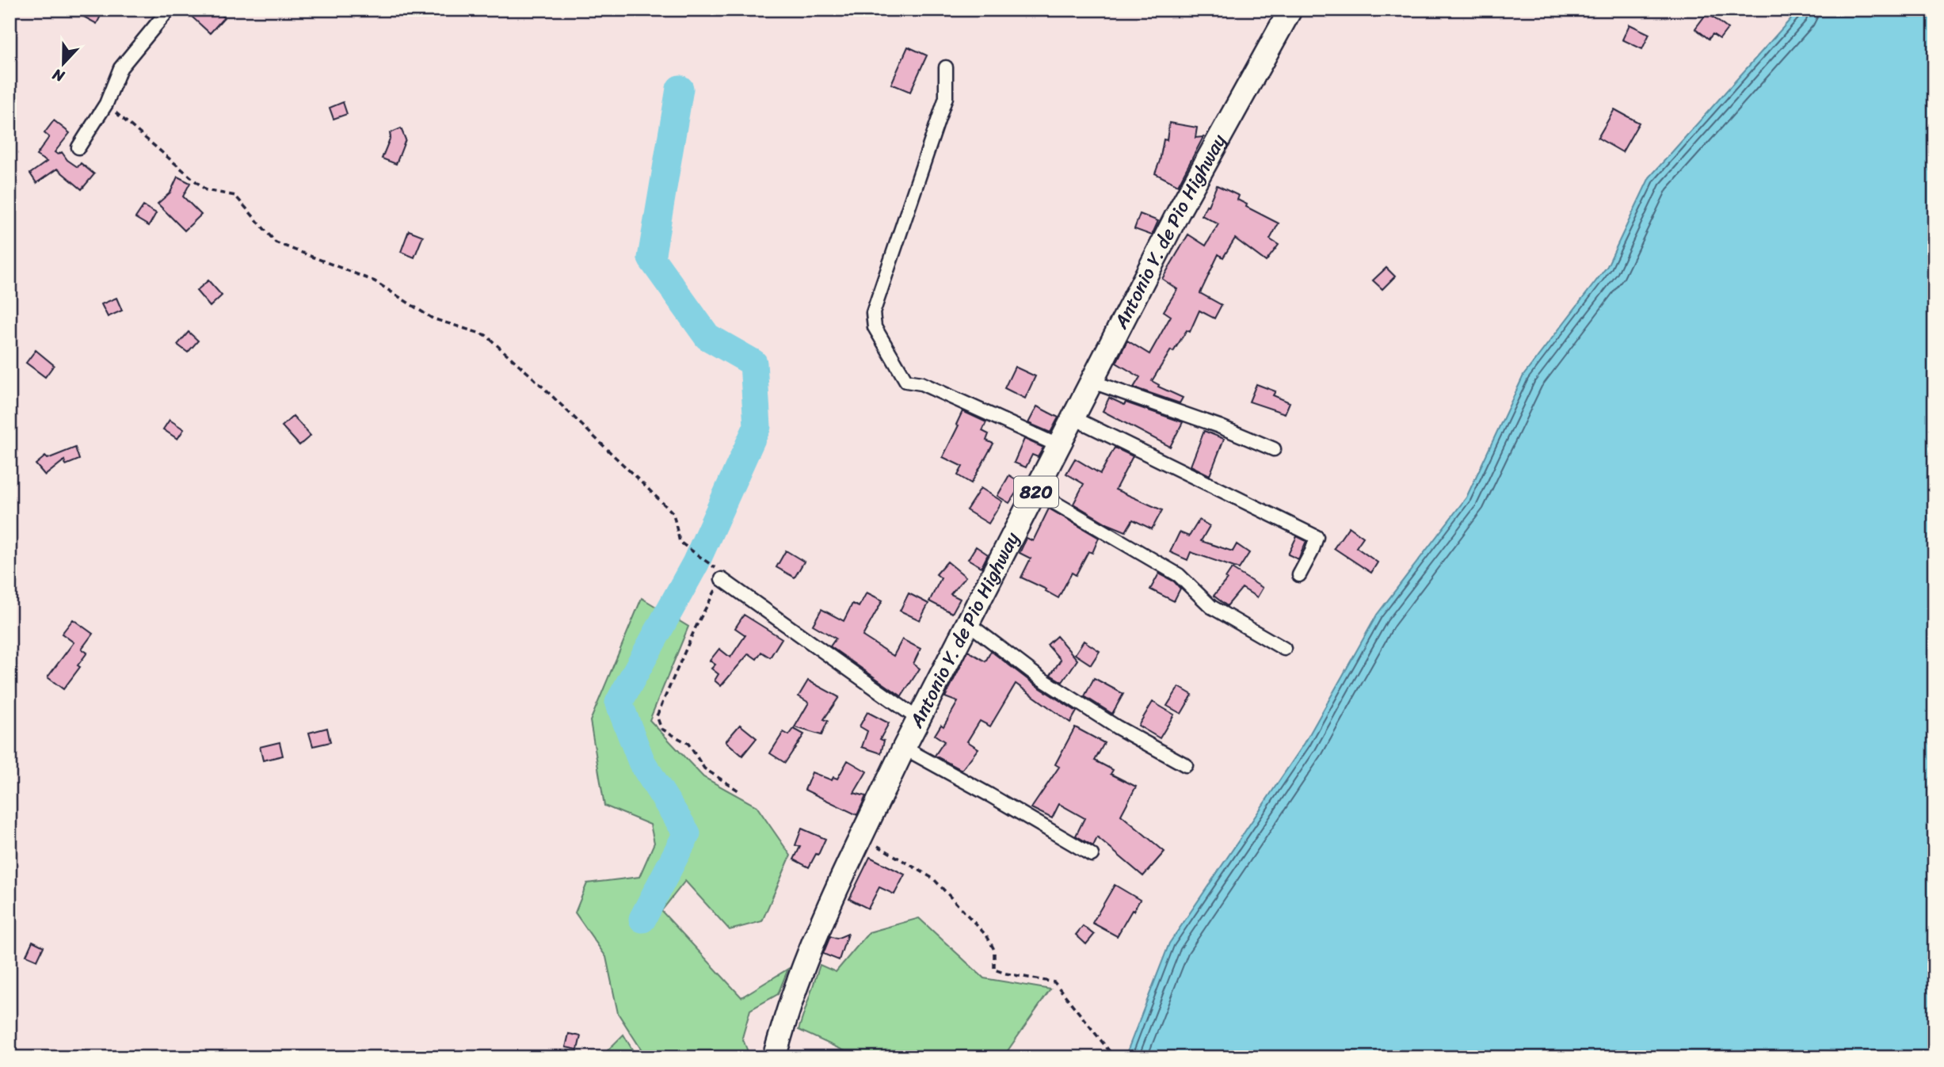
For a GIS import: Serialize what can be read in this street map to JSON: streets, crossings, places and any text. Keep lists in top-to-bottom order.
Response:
{
  "streets": {
    "highway": ["Antonio Y. de Pio Highway", "820"]
  },
  "north": "bottom"
}
